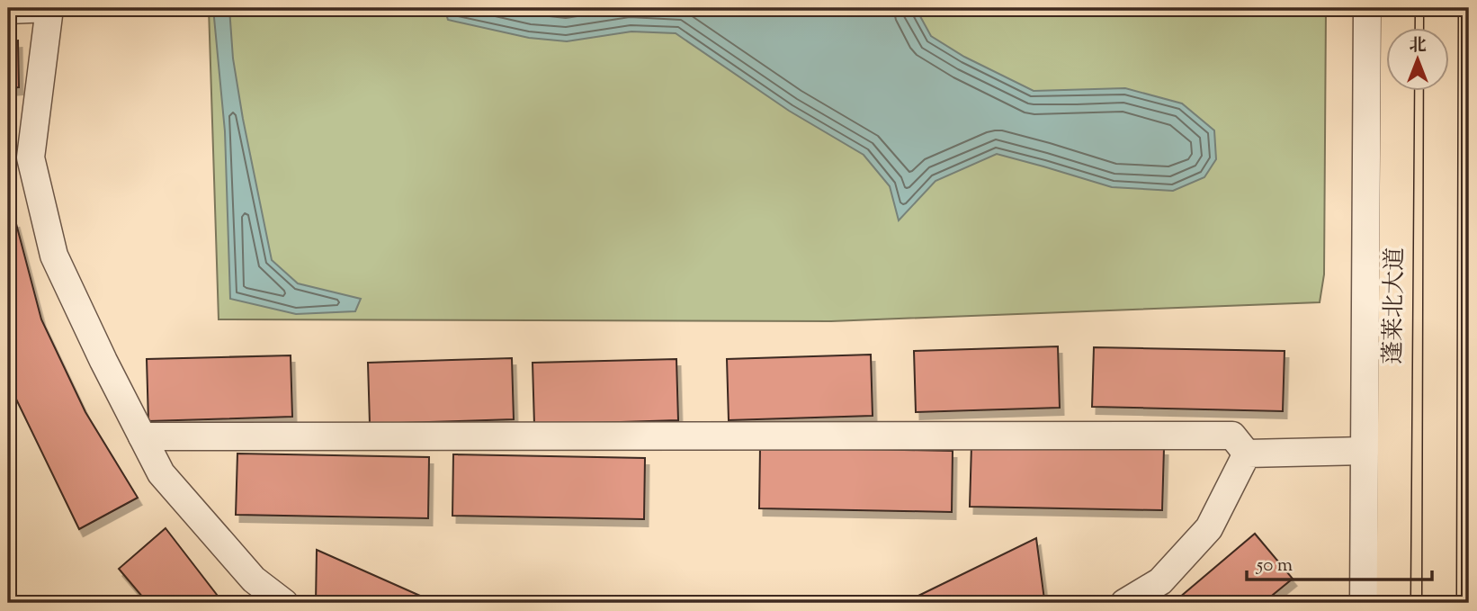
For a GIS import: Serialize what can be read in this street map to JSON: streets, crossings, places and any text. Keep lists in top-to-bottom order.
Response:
{
  "streets": {
    "main road": ["蓬莱北大道"]
  },
  "scale_bar": "50 m",
  "north": "top"
}
